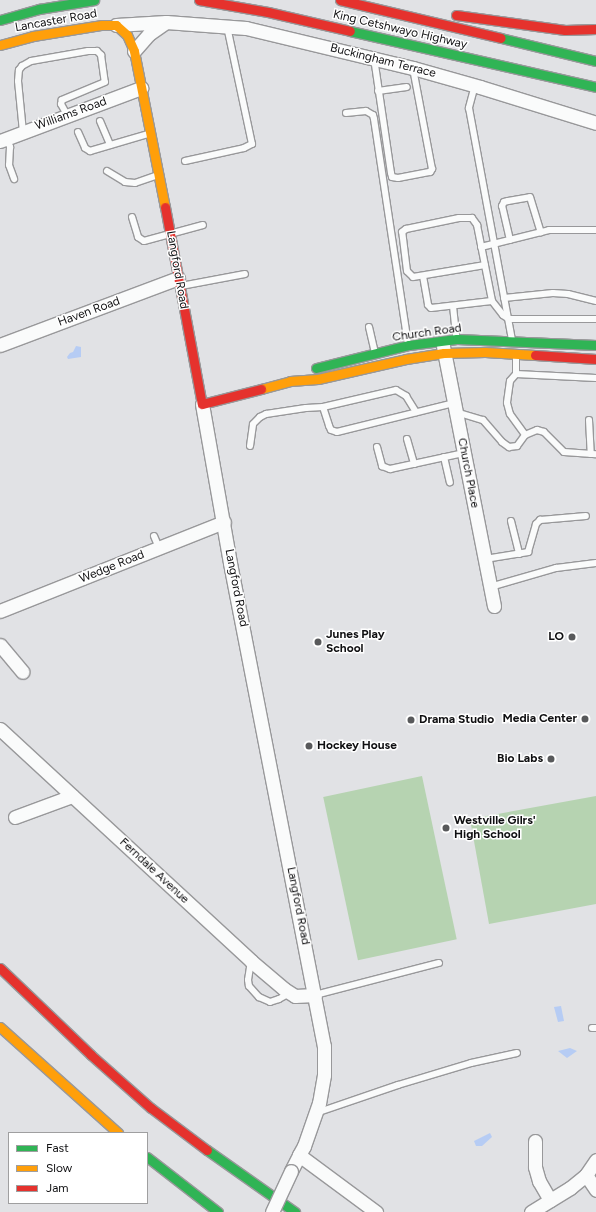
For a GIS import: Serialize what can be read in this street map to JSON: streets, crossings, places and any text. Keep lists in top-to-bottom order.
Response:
{
  "streets": {
    "main road": [
      "Lancaster Road",
      "King Cetshwayo Highway",
      "Langford Road",
      "Church Road"
    ],
    "street": [
      "Buckingham Terrace",
      "Williams Road",
      "Haven Road",
      "Church Place",
      "Wedge Road",
      "Ferndale Avenue"
    ]
  },
  "crossings": [
    ["Lancaster Road", "Buckingham Terrace"],
    ["Lancaster Road", "Langford Road"],
    ["King Cetshwayo Highway", "Buckingham Terrace"],
    ["Buckingham Terrace", "Langford Road"],
    ["Williams Road", "Langford Road"],
    ["Langford Road", "Haven Road"],
    ["Langford Road", "Church Road"],
    ["Langford Road", "Wedge Road"],
    ["Church Road", "Church Place"]
  ],
  "places": [
    "LO",
    "Junes Play School",
    "Media Center",
    "Drama Studio",
    "Hockey House",
    "Bio Labs",
    "Westville Gilrs' High School"
  ],
  "legend": ["Fast", "Slow", "Jam"]
}
